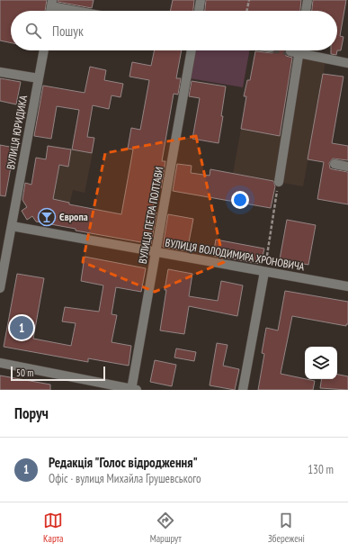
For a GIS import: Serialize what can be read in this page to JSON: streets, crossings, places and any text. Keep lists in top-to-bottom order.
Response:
{
  "streets": {
    "street": ["ВУЛИЦЯ ЮРИДИКА", "ВУЛИЦЯ ПЕТРА ПОЛТАВИ", "ВУЛИЦЯ ВОЛОДИМИРА ХРОНОВИЧА"]
  },
  "crossings": [
    ["ВУЛИЦЯ ЮРИДИКА", "ВУЛИЦЯ ВОЛОДИМИРА ХРОНОВИЧА"],
    ["ВУЛИЦЯ ПЕТРА ПОЛТАВИ", "ВУЛИЦЯ ВОЛОДИМИРА ХРОНОВИЧА"]
  ],
  "places": {
    "bar": ["Європа"]
  },
  "scale_bar": "50 m",
  "page": {
    "search": "Пошук",
    "pins": "1",
    "scale": "50 m",
    "heading": "Поруч",
    "list": [
      {
        "mark": "1",
        "name": "Редакція \"Голос відродження\"",
        "note": "Офіс · вулиця Михайла Грушевського",
        "value": "130 m"
      }
    ],
    "nav": ["Карта", "Маршрут", "Збережені"]
  }
}
